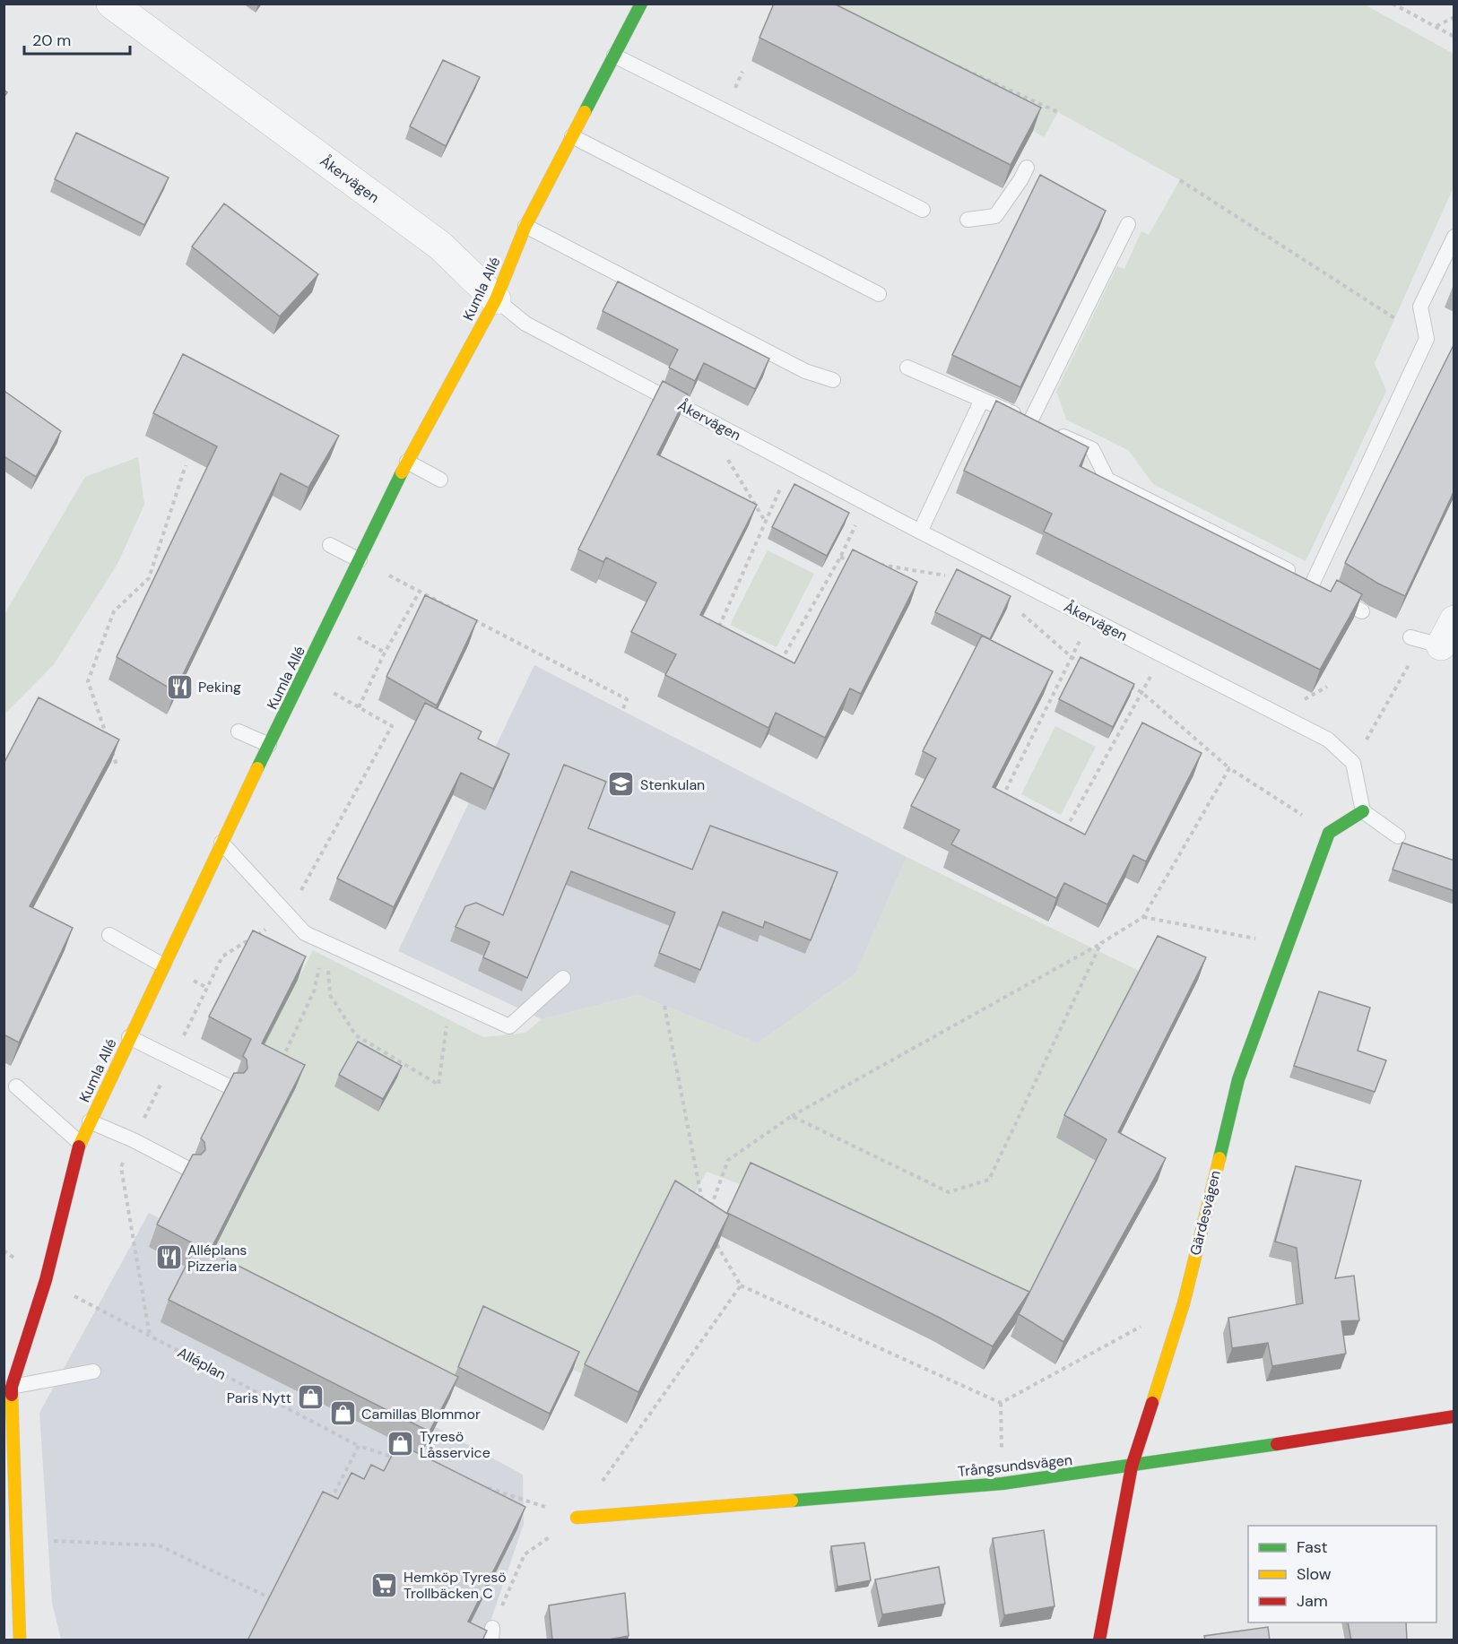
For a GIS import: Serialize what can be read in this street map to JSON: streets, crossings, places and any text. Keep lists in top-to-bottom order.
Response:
{
  "streets": {
    "street": [
      "Åkervägen",
      "Kumla Allé",
      "Gärdesvägen",
      "Trångsundsvägen"
    ],
    "path": ["Alléplan"]
  },
  "crossings": [
    ["Åkervägen", "Kumla Allé"],
    ["Kumla Allé", "Alléplan"],
    ["Gärdesvägen", "Trångsundsvägen"]
  ],
  "places": {
    "restaurant": ["Peking", "Alléplans Pizzeria"],
    "school or university": ["Stenkulan"],
    "shop": ["Paris Nytt", "Camillas Blommor", "Tyresö Låsservice"],
    "supermarket": ["Hemköp Tyresö Trollbäcken C"]
  },
  "legend": ["Fast", "Slow", "Jam"],
  "scale_bar": "20 m"
}
